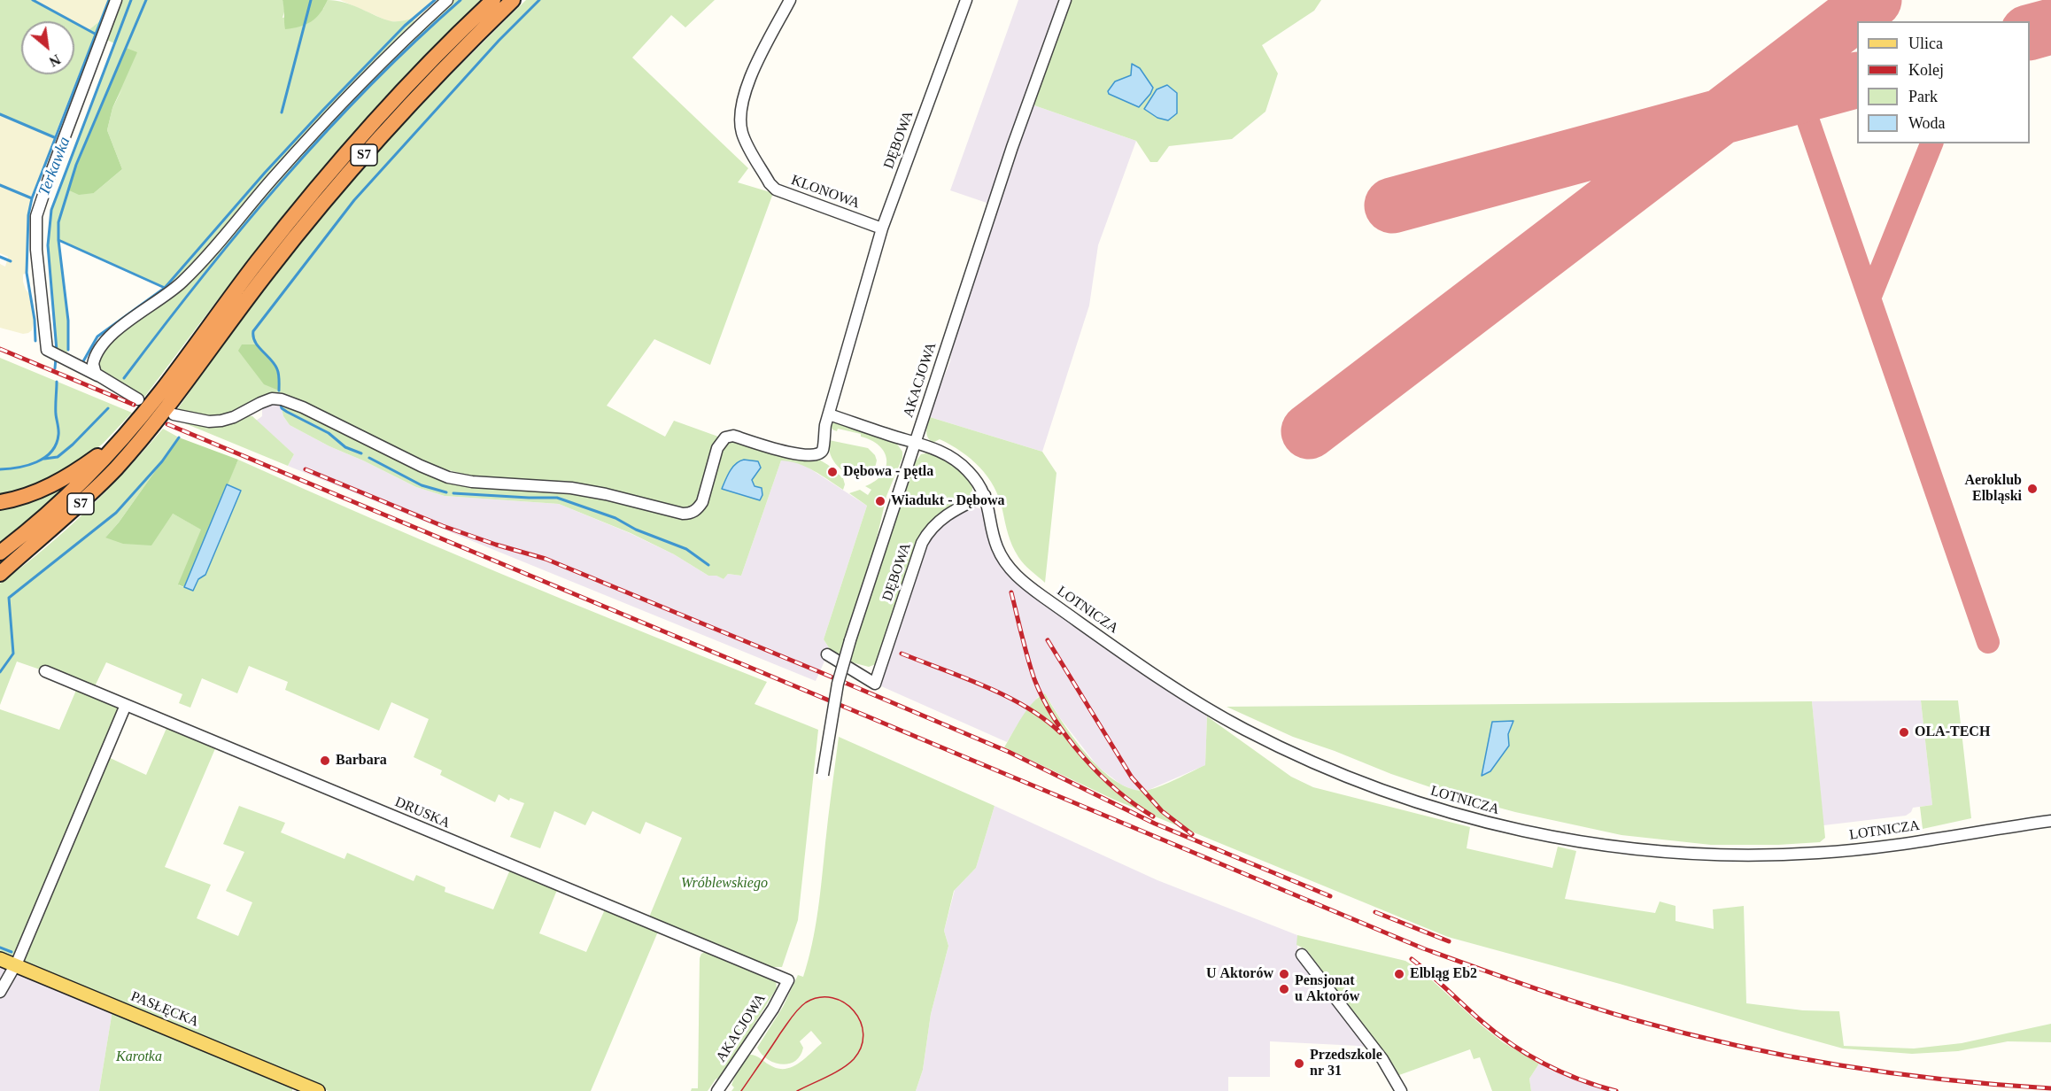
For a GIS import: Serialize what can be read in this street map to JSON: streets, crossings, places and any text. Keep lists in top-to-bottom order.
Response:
{
  "streets": {
    "highway": ["S7"],
    "main road": ["PASŁĘCKA"],
    "street": [
      "DĘBOWA",
      "KLONOWA",
      "AKACJOWA",
      "LOTNICZA",
      "DRUSKA"
    ]
  },
  "crossings": [
    ["DĘBOWA", "KLONOWA"],
    ["DĘBOWA", "LOTNICZA"],
    ["AKACJOWA", "DRUSKA"]
  ],
  "water": ["Terkawka"],
  "parks": ["Wróblewskiego", "Karotka"],
  "places": [
    "Dębowa - pętla",
    "Aeroklub Elbląski",
    "Wiadukt - Dębowa",
    "OLA-TECH",
    "Barbara",
    "U Aktorów",
    "Elbląg Eb2",
    "Pensjonat u Aktorów",
    "Przedszkole nr 31"
  ],
  "legend": [
    "Ulica",
    "Kolej",
    "Park",
    "Woda"
  ],
  "north": "bottom right"
}
